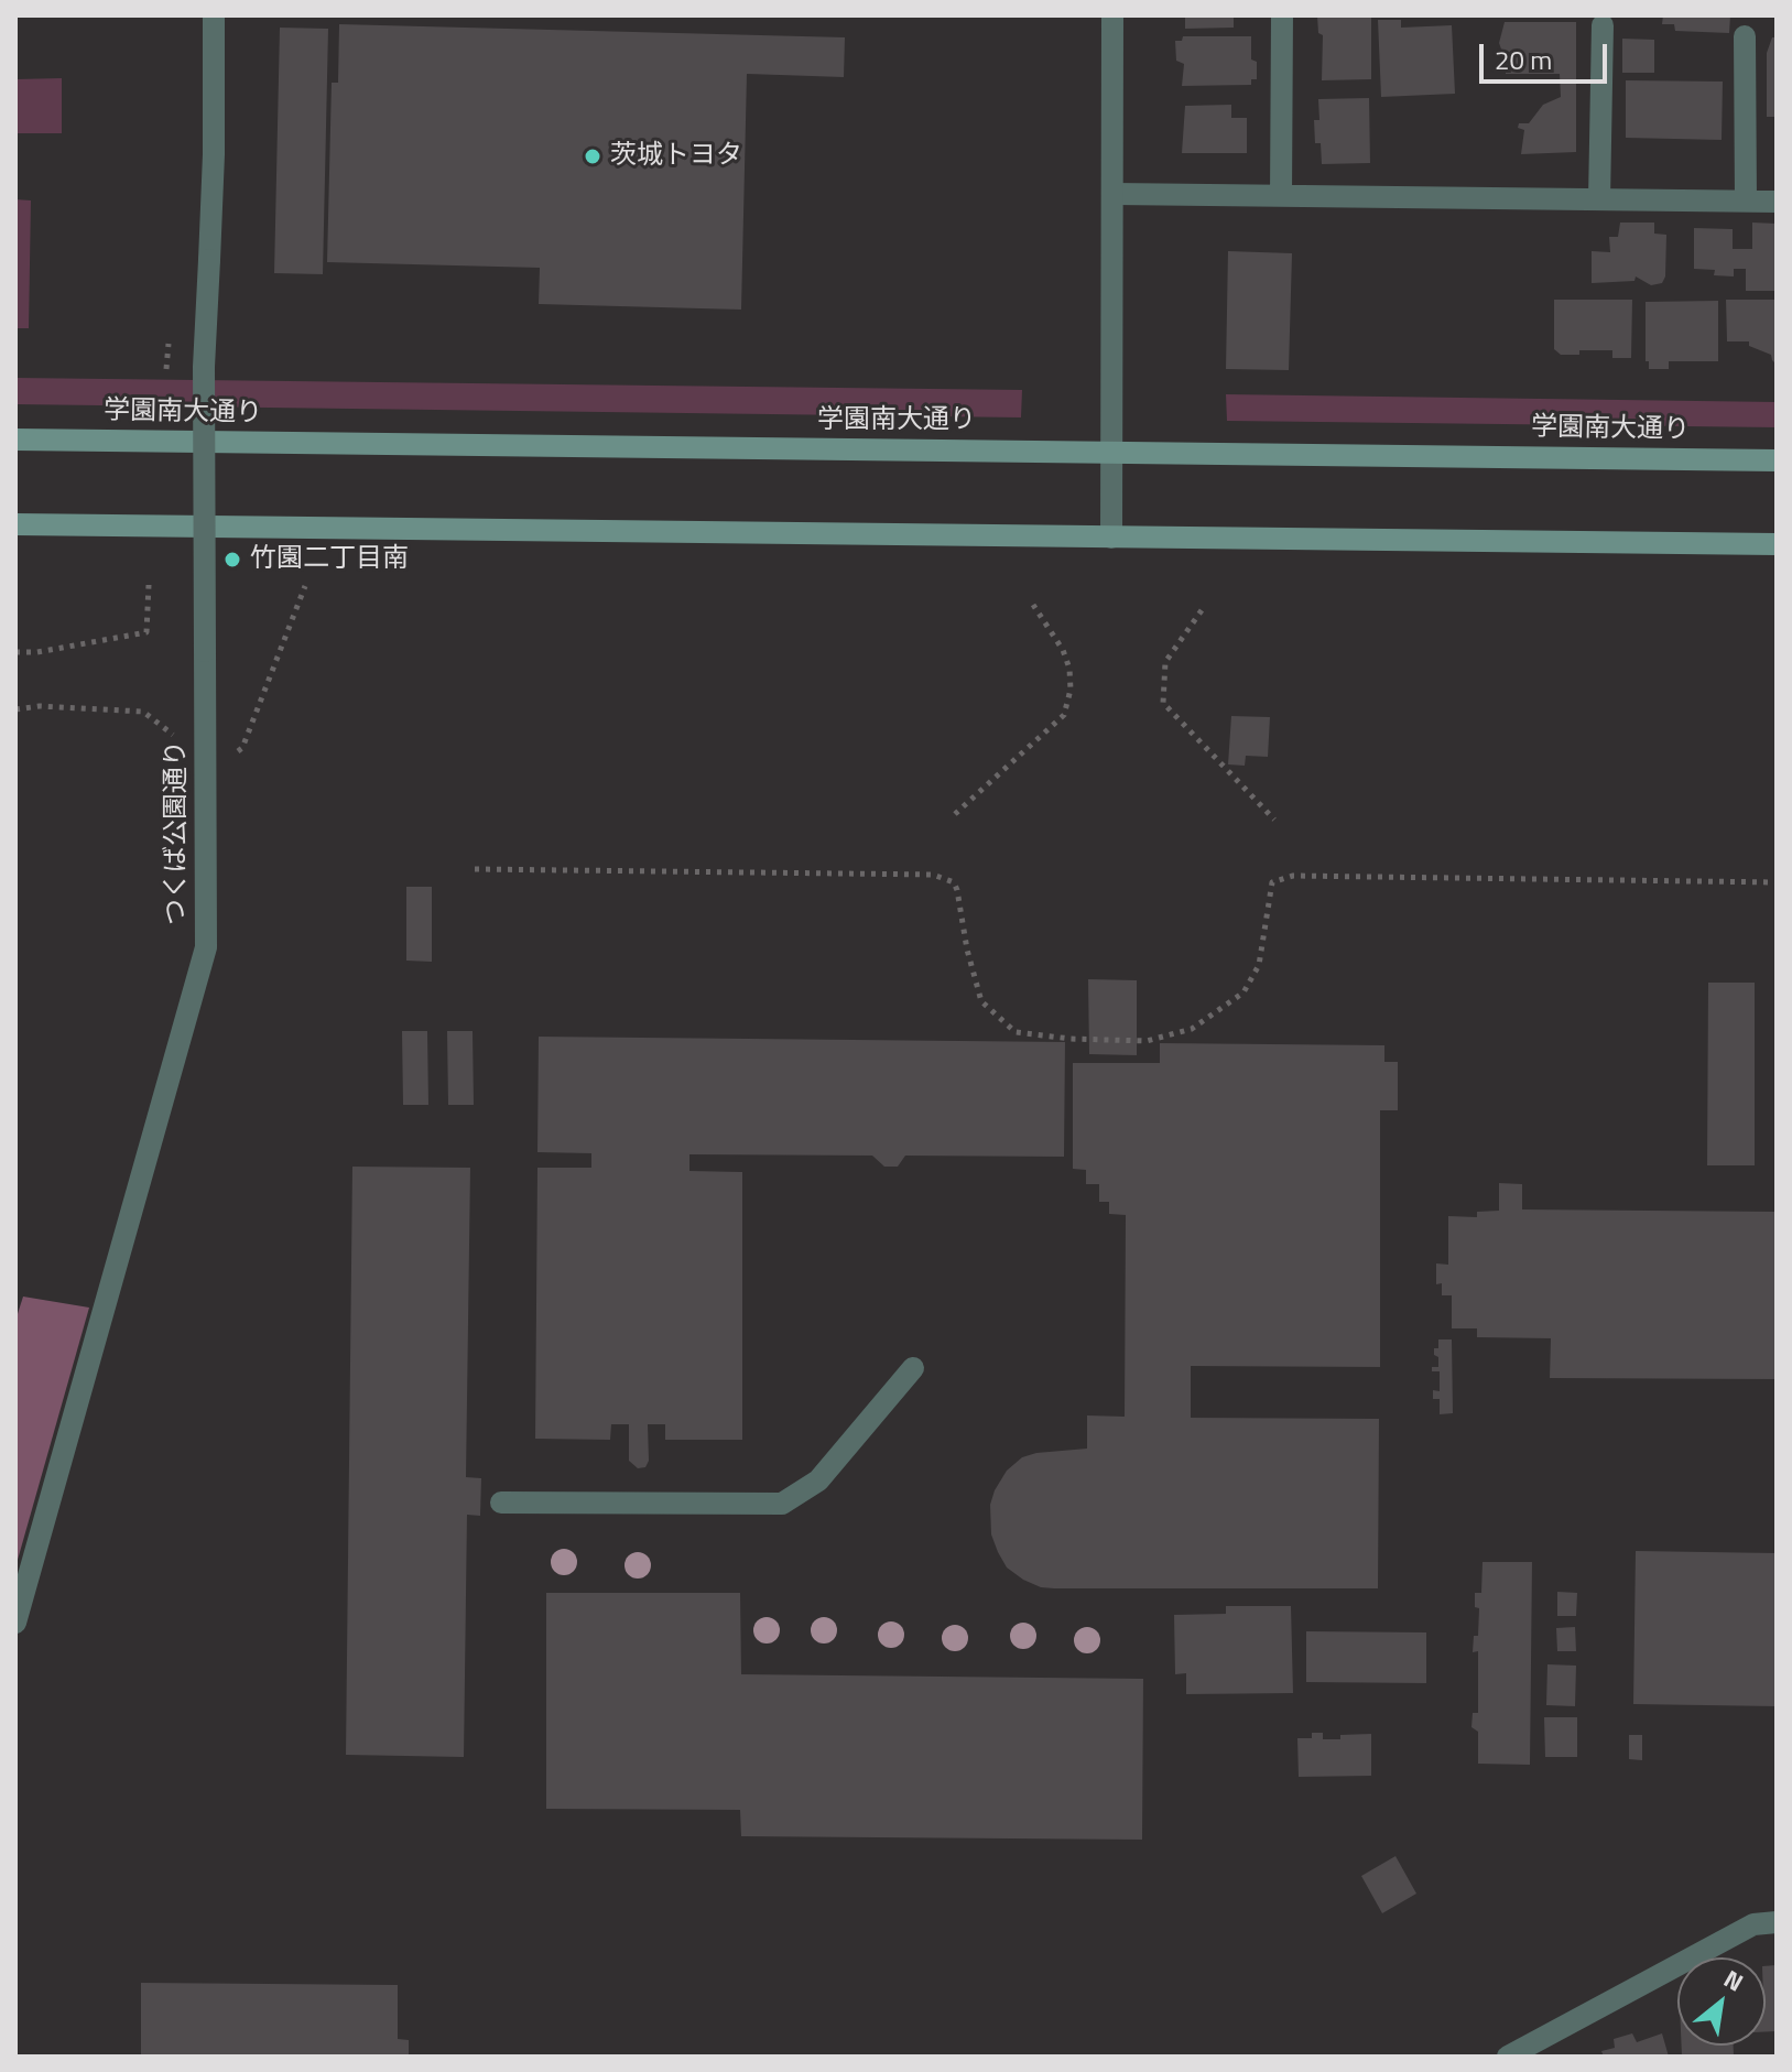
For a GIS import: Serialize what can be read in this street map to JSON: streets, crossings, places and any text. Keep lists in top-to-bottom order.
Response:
{
  "streets": {
    "main road": ["学園南大通り"],
    "street": ["つくば公園通り"]
  },
  "places": ["茨城トヨタ", "竹園二丁目南"],
  "scale_bar": "20 m",
  "north": "top right"
}
